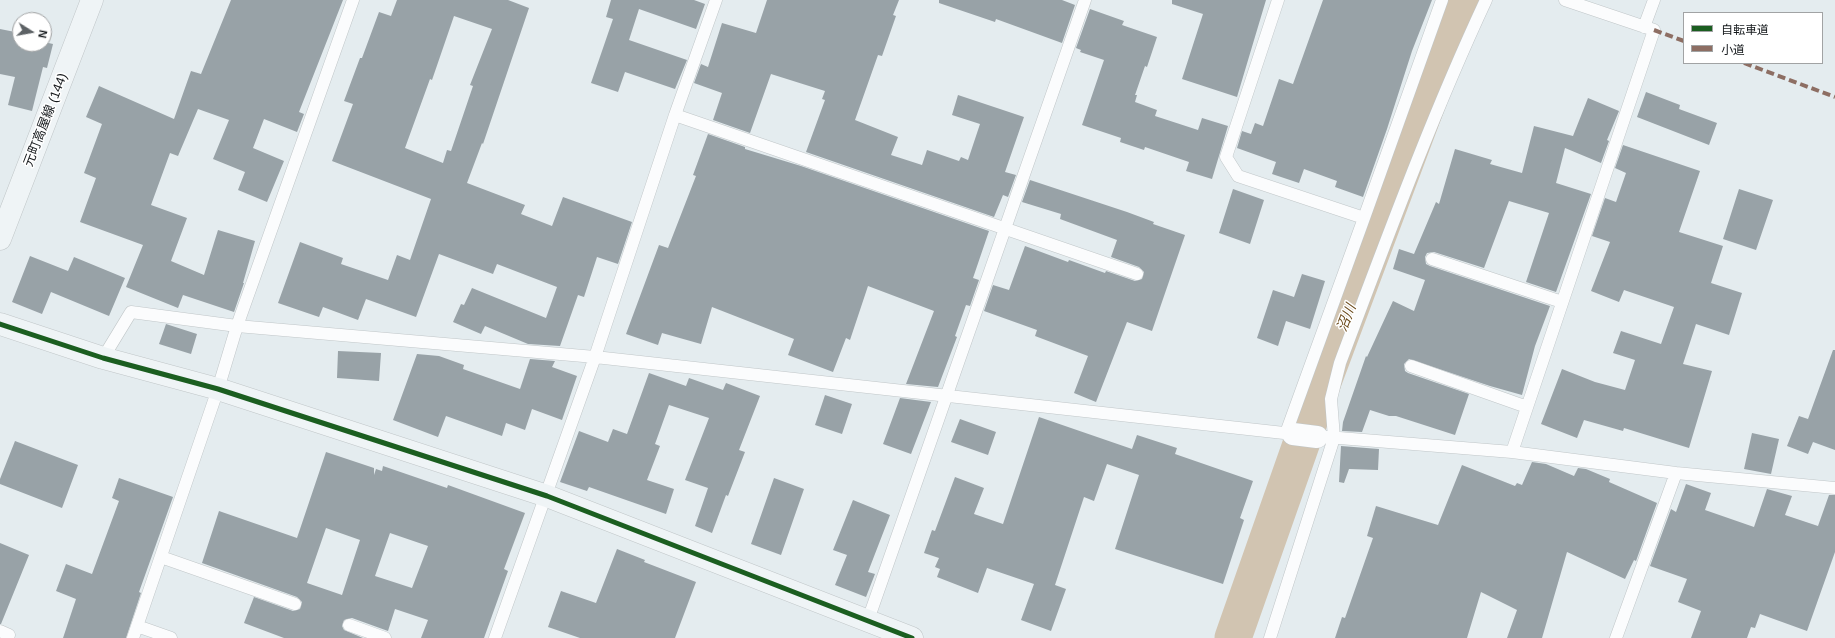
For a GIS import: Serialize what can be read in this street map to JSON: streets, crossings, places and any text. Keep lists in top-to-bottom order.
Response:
{
  "streets": {
    "street": ["元町高屋線 (144)"]
  },
  "water": ["沼川"],
  "legend": ["自転車道", "小道"],
  "north": "right"
}
